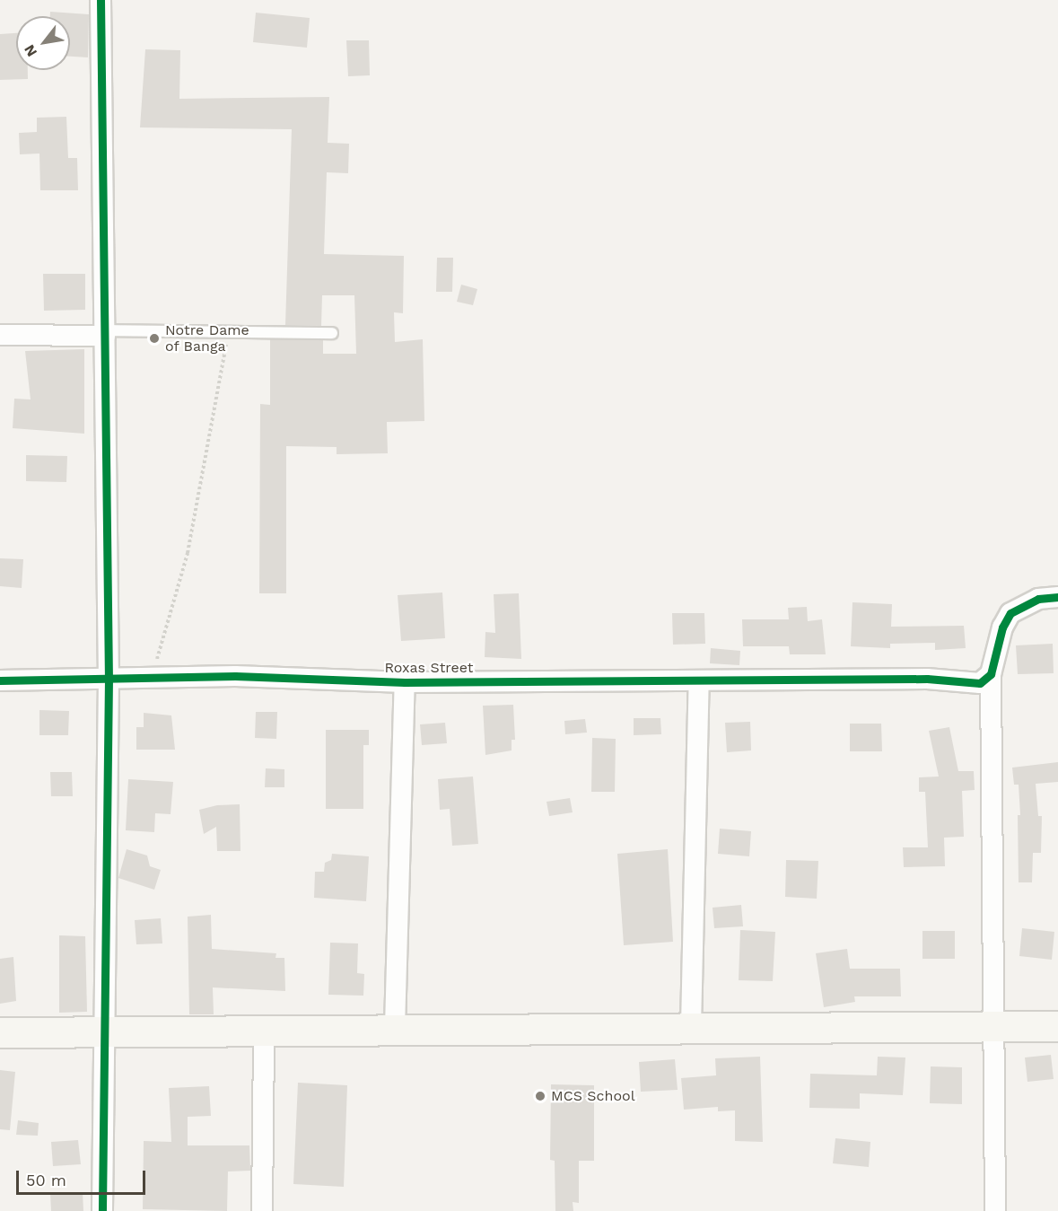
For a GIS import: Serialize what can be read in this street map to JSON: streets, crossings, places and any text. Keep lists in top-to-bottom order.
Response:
{
  "streets": {
    "street": ["Roxas Street"]
  },
  "places": ["Notre Dame of Banga", "MCS School"],
  "scale_bar": "50 m",
  "north": "bottom left"
}
